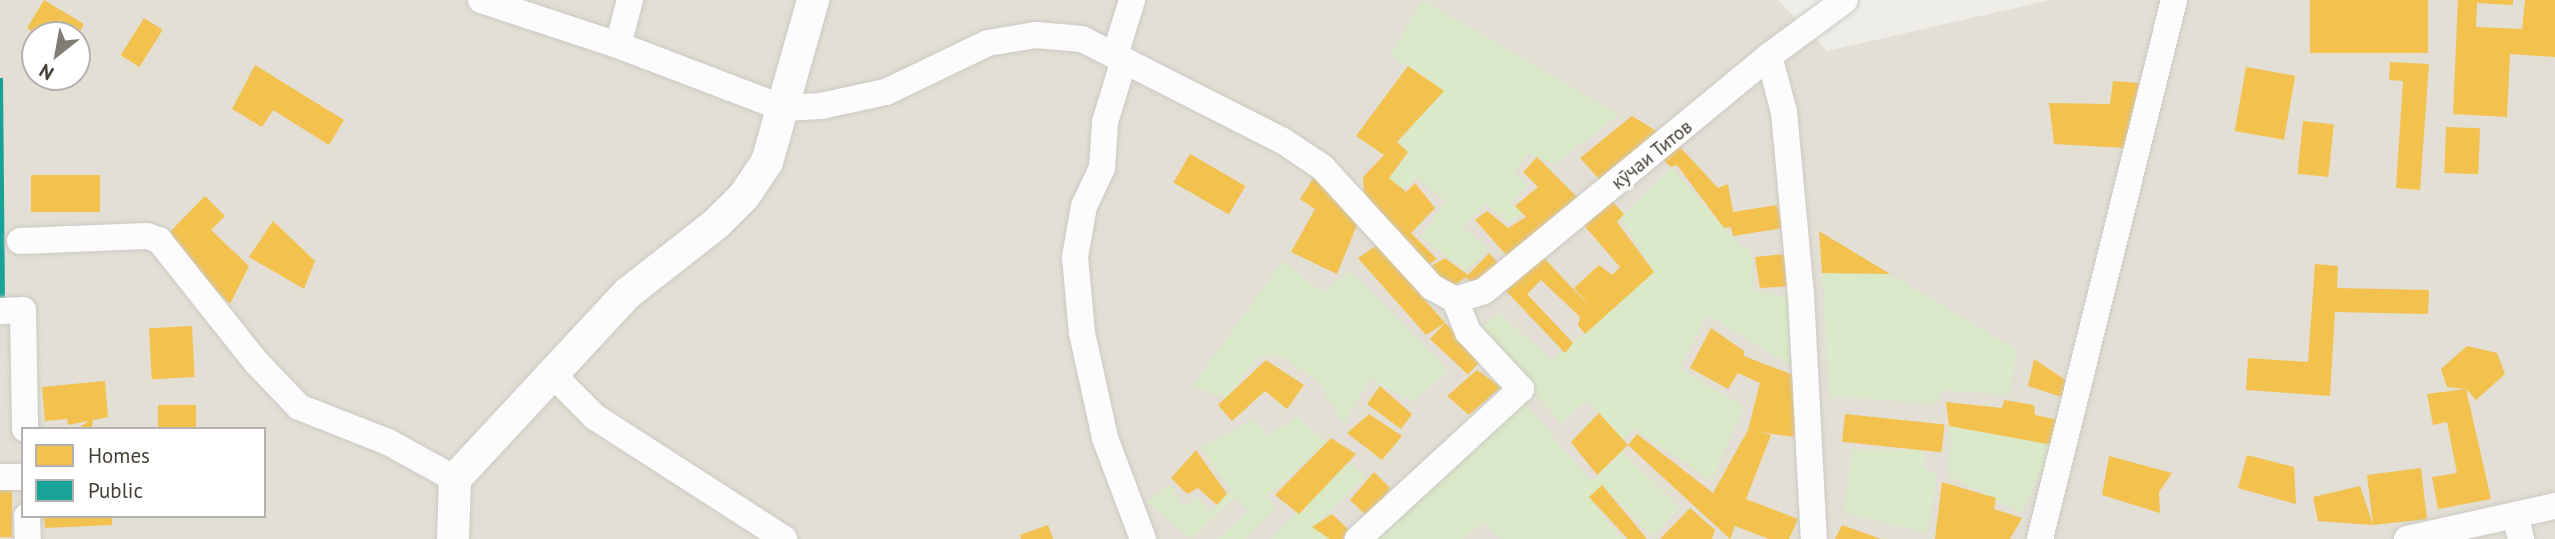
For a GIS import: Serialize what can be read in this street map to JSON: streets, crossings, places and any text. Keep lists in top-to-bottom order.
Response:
{
  "streets": {
    "street": ["кӯчаи Титов"]
  },
  "legend": ["Homes", "Public"],
  "north": "bottom left"
}
